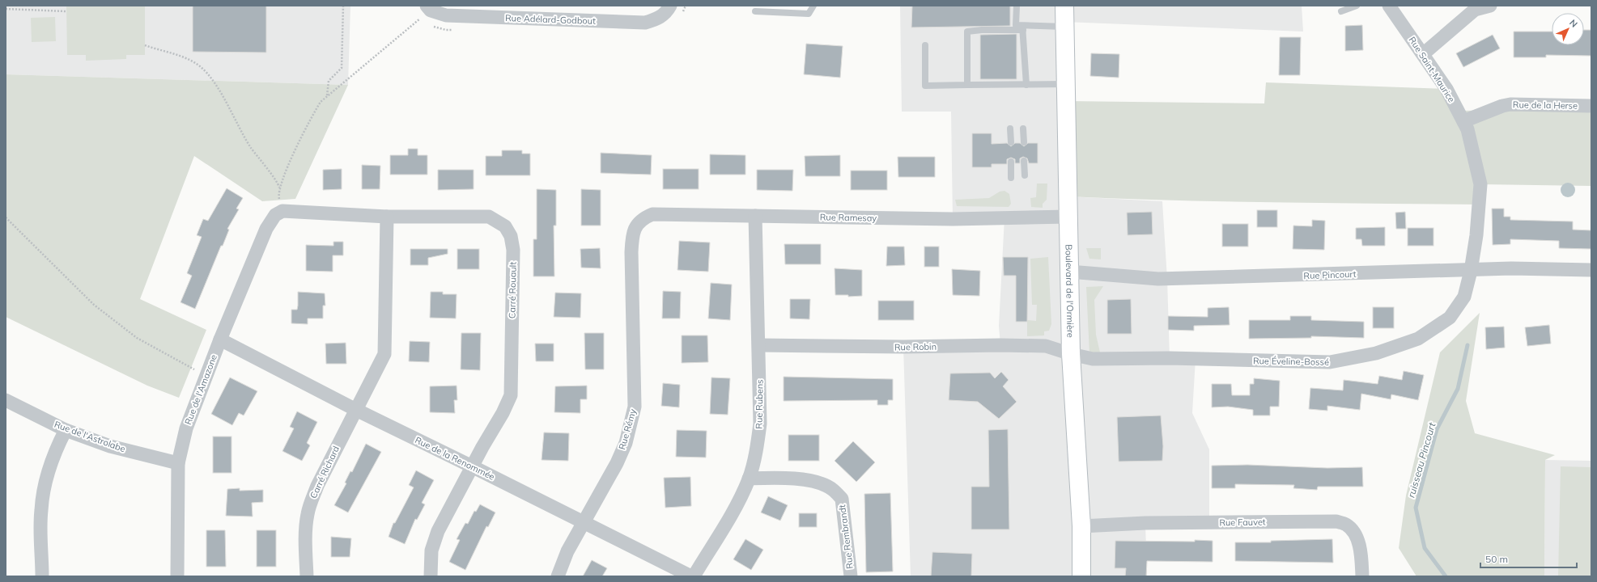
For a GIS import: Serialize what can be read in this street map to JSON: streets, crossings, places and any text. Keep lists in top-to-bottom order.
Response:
{
  "streets": {
    "main road": ["Boulevard de l'Ormière"],
    "street": [
      "Rue Adélard-Godbout",
      "Rue Saint-Maurice",
      "Rue de la Herse",
      "Rue Ramesay",
      "Rue Pincourt",
      "Carré Rouault",
      "Rue Robin",
      "Rue Éveline-Bossé",
      "Rue de l'Amazone",
      "Rue Rubens",
      "Rue Rémy",
      "Rue de l'Astrolabe",
      "Rue de la Renommée",
      "Carré Richard",
      "Rue Fauvet",
      "Rue Rembrandt"
    ]
  },
  "crossings": [
    ["Rue Saint-Maurice", "Rue de la Herse"],
    ["Rue Saint-Maurice", "Rue Pincourt"],
    ["Rue Saint-Maurice", "Rue Éveline-Bossé"],
    ["Rue Ramesay", "Boulevard de l'Ormière"],
    ["Rue Ramesay", "Rue Rubens"],
    ["Rue Ramesay", "Rue Rémy"],
    ["Rue Pincourt", "Boulevard de l'Ormière"],
    ["Rue Pincourt", "Rue Éveline-Bossé"],
    ["Carré Rouault", "Rue de l'Amazone"],
    ["Carré Rouault", "Rue de la Renommée"],
    ["Boulevard de l'Ormière", "Rue Robin"],
    ["Boulevard de l'Ormière", "Rue Éveline-Bossé"],
    ["Boulevard de l'Ormière", "Rue Fauvet"],
    ["Rue Robin", "Rue Éveline-Bossé"],
    ["Rue Robin", "Rue Rubens"],
    ["Rue de l'Amazone", "Rue de l'Astrolabe"],
    ["Rue de l'Amazone", "Rue de la Renommée"],
    ["Rue Rubens", "Rue de la Renommée"],
    ["Rue Rubens", "Rue Rembrandt"],
    ["Rue Rémy", "Rue de la Renommée"],
    ["Rue de la Renommée", "Carré Richard"]
  ],
  "water": ["ruisseau Pincourt"],
  "scale_bar": "50 m",
  "north": "top right"
}
